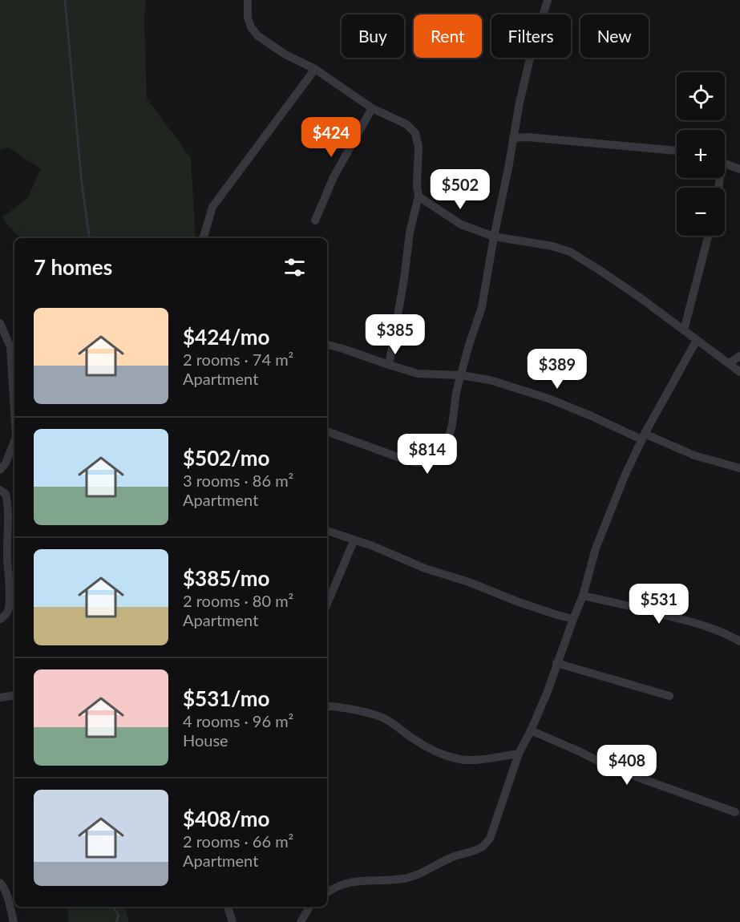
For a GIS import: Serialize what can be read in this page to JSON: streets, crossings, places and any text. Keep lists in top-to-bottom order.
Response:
{
  "page": {
    "chip": [
      "Buy",
      "Rent",
      "Filters",
      "New"
    ],
    "map_buttons": ["+", "−"],
    "price": [
      "$424",
      "$502",
      "$385",
      "$389",
      "$814",
      "$531",
      "$408"
    ],
    "heading": "7 homes",
    "list": [
      {
        "name": "$424/mo",
        "note": "2 rooms · 74 m² · Apartment"
      },
      {
        "name": "$502/mo",
        "note": "3 rooms · 86 m² · Apartment"
      },
      {
        "name": "$385/mo",
        "note": "2 rooms · 80 m² · Apartment"
      },
      {
        "name": "$531/mo",
        "note": "4 rooms · 96 m² · House"
      },
      {
        "name": "$408/mo",
        "note": "2 rooms · 66 m² · Apartment"
      }
    ]
  }
}
